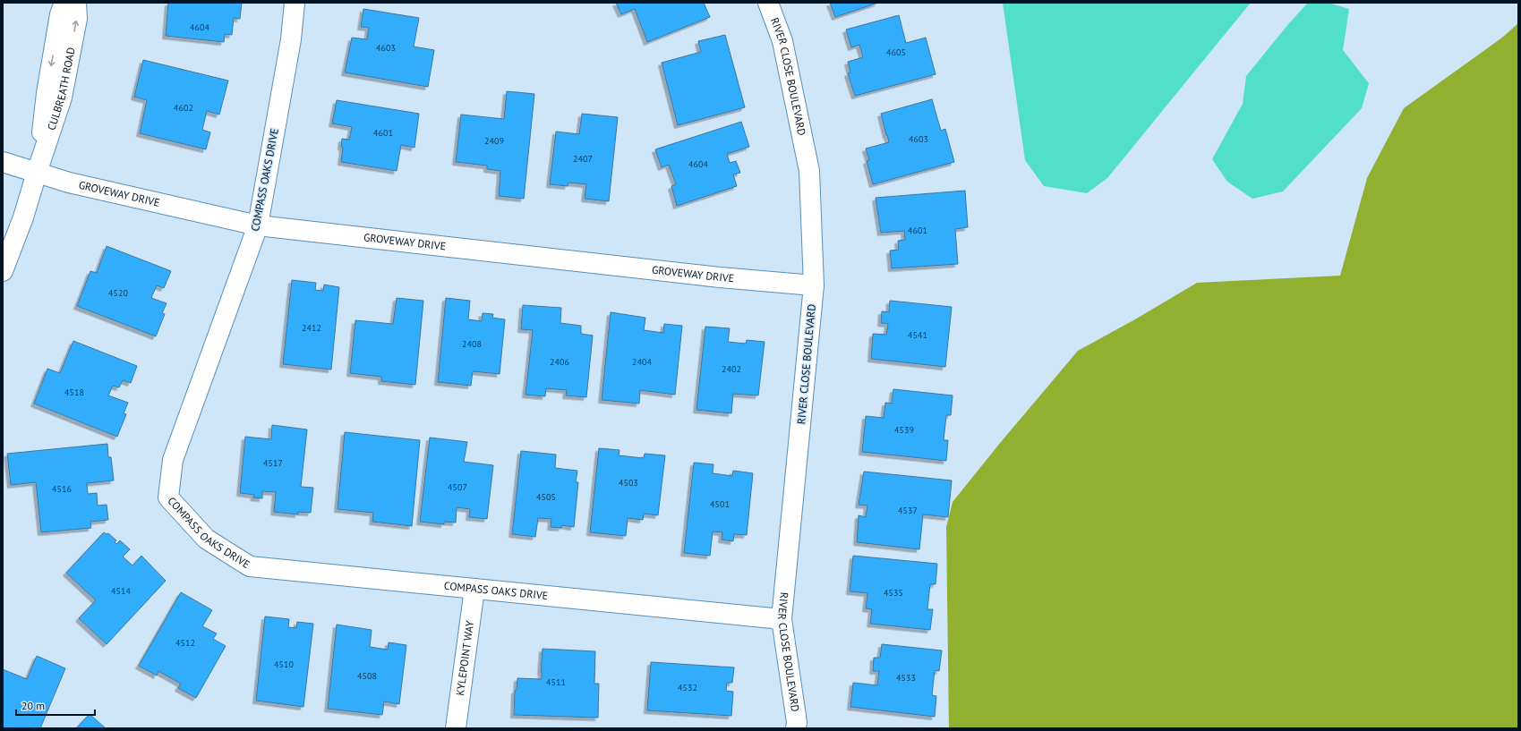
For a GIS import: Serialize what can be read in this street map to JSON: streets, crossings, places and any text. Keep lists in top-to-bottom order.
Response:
{
  "streets": {
    "street": [
      "RIVER CLOSE BOULEVARD",
      "CULBREATH ROAD",
      "COMPASS OAKS DRIVE",
      "GROVEWAY DRIVE",
      "KYLEPOINT WAY"
    ]
  },
  "crossings": [
    ["RIVER CLOSE BOULEVARD", "COMPASS OAKS DRIVE"],
    ["RIVER CLOSE BOULEVARD", "GROVEWAY DRIVE"],
    ["CULBREATH ROAD", "GROVEWAY DRIVE"],
    ["COMPASS OAKS DRIVE", "GROVEWAY DRIVE"],
    ["COMPASS OAKS DRIVE", "KYLEPOINT WAY"]
  ],
  "house_numbers": [
    "4604",
    "4603",
    "4605",
    "4602",
    "4601",
    "4603",
    "2409",
    "2407",
    "4604",
    "4601",
    "4520",
    "2412",
    "4541",
    "2408",
    "2406",
    "2404",
    "2402",
    "4518",
    "4539",
    "4517",
    "4503",
    "4507",
    "4516",
    "4505",
    "4501",
    "4537",
    "4514",
    "4535",
    "4512",
    "4510",
    "4508",
    "4533",
    "4511",
    "4532"
  ],
  "scale_bar": "20 m"
}
